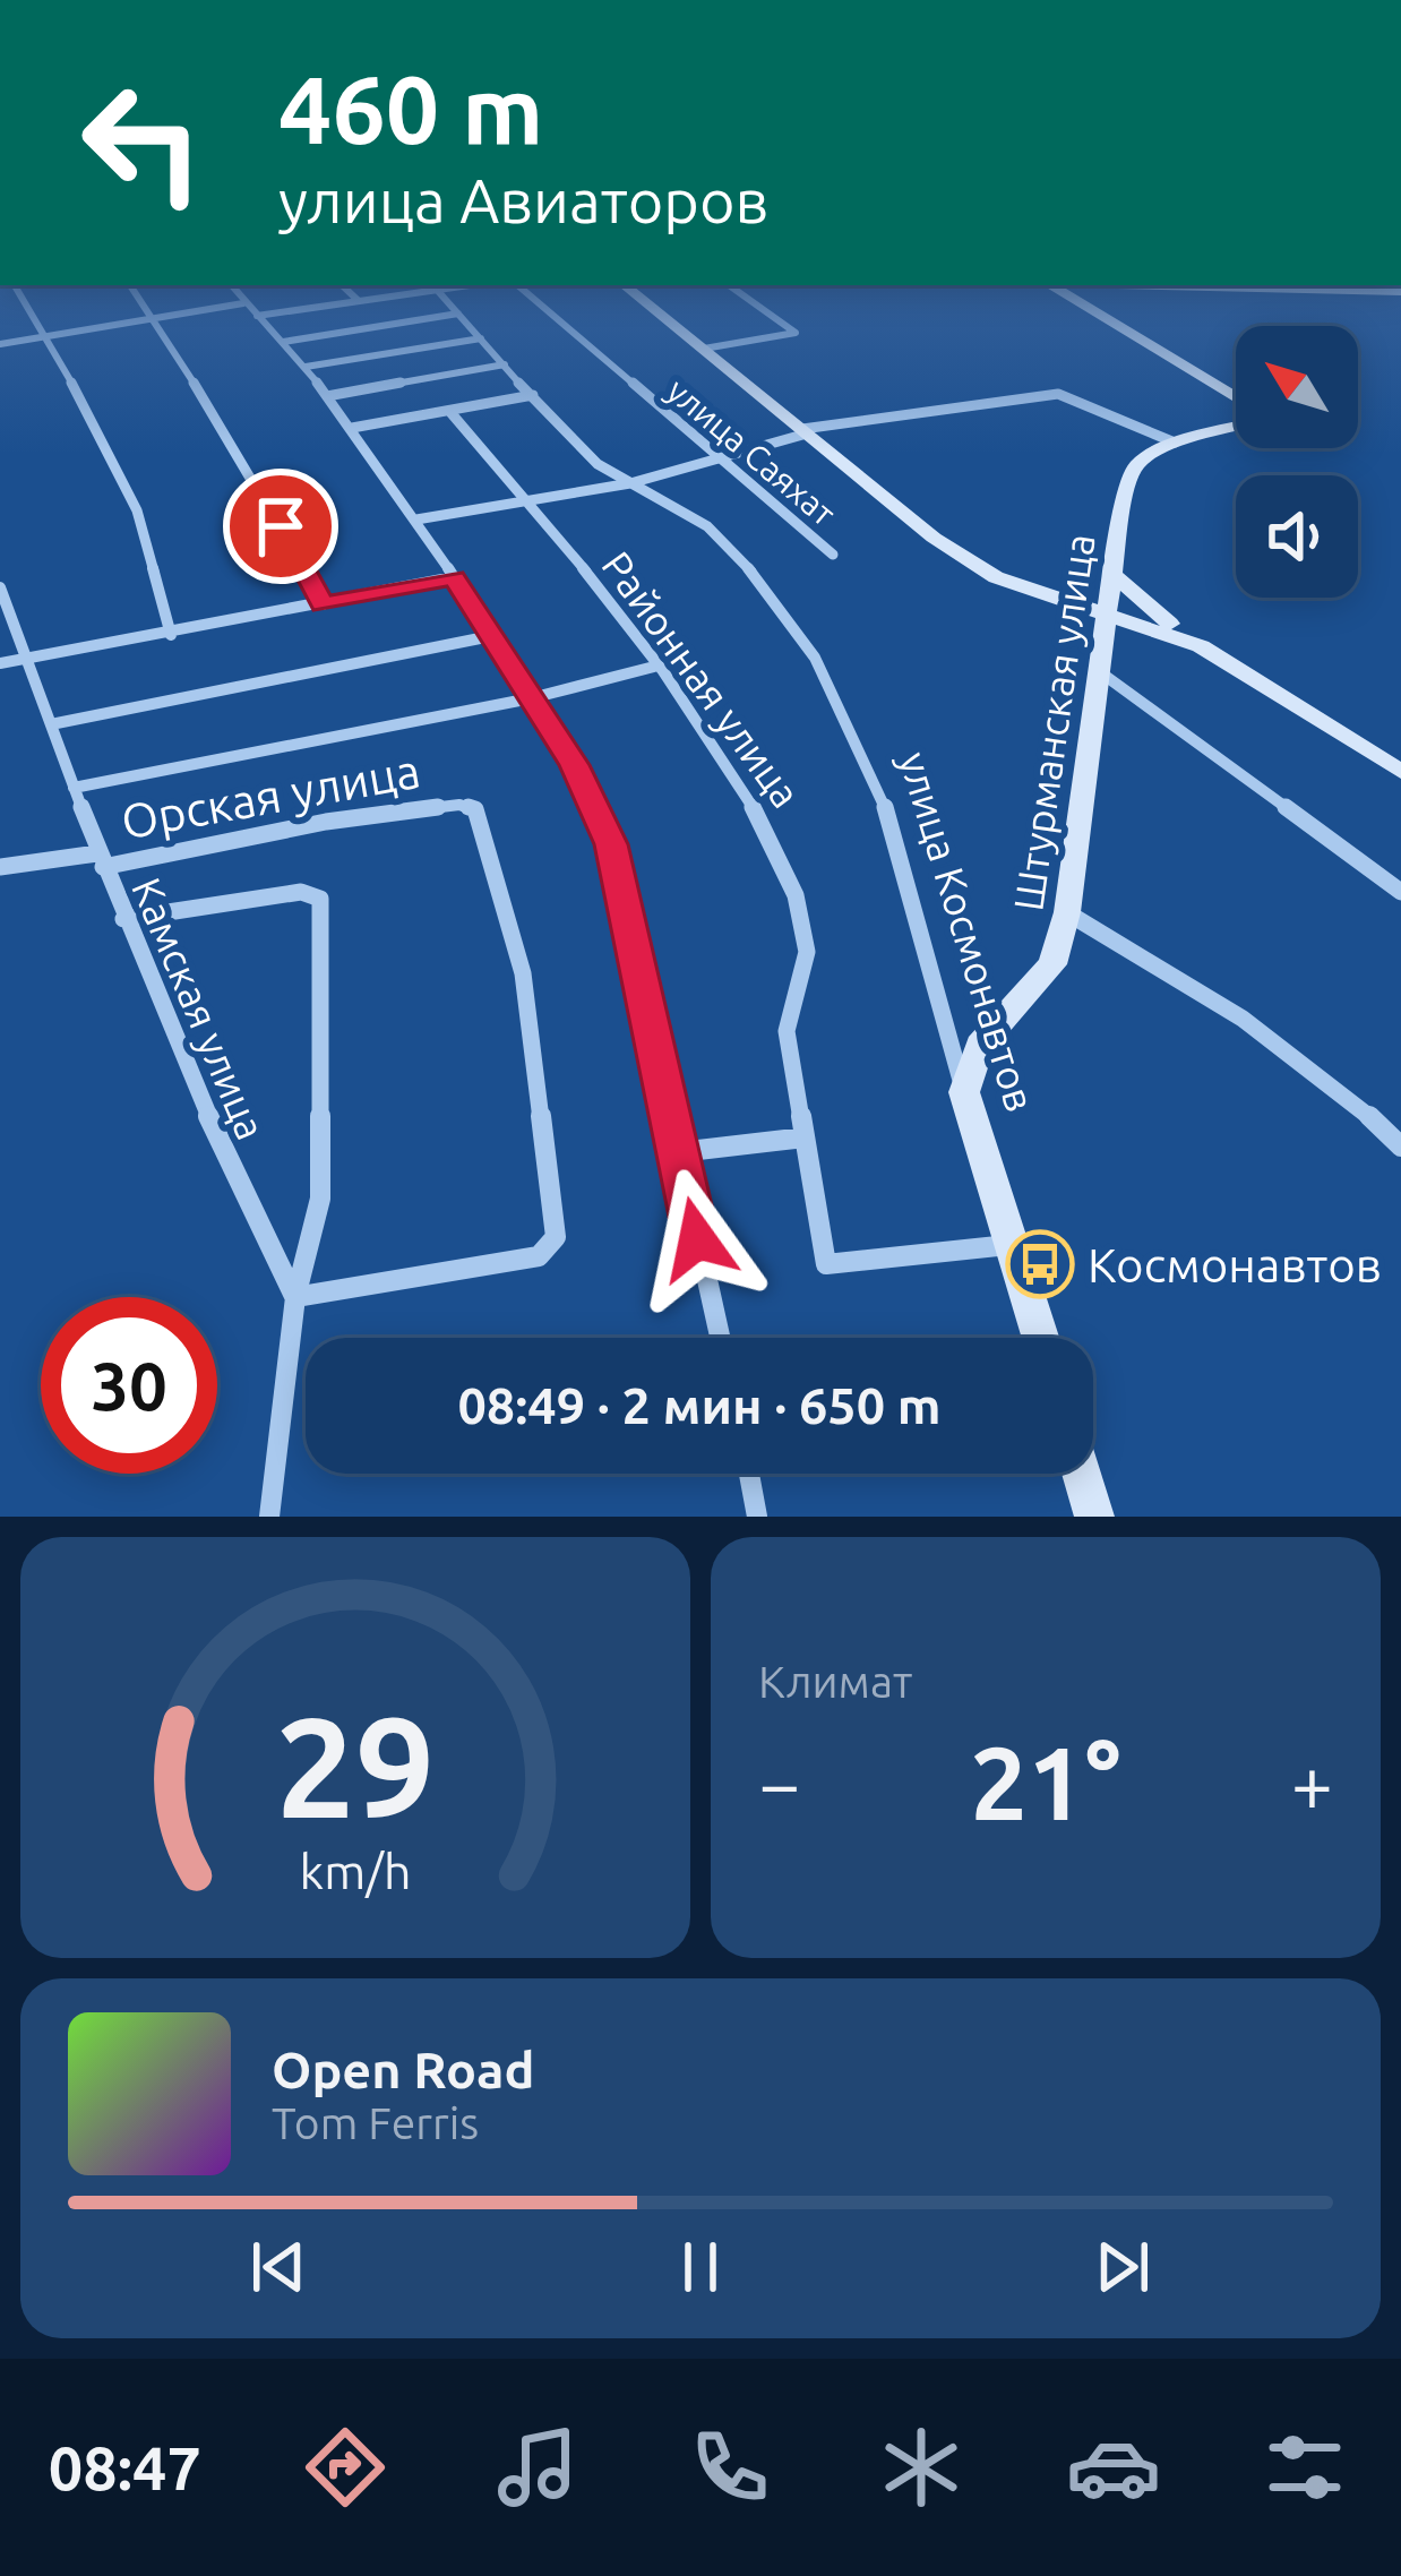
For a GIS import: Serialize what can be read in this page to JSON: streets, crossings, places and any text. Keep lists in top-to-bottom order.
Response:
{
  "streets": {
    "street": [
      "улица Саяхат",
      "Районная улица",
      "Штурманская улица",
      "Орская улица",
      "улица Космонавтов",
      "Камская улица"
    ]
  },
  "crossings": [
    ["Районная улица", "улица Космонавтов"],
    ["Штурманская улица", "улица Космонавтов"],
    ["Орская улица", "Камская улица"]
  ],
  "places": {
    "bus stop": ["Космонавтов"]
  },
  "north": "top left",
  "page": {
    "turn": ["460 m", "улица Авиаторов"],
    "limit": "30",
    "trip": "08:49 · 2 мин · 650 m",
    "tile": "Климат",
    "heat": ["−", "21°", "+"],
    "song": ["Open Road", "Tom Ferris"],
    "tabs": "08:47",
    "gauge": ["29", "km/h"]
  }
}
